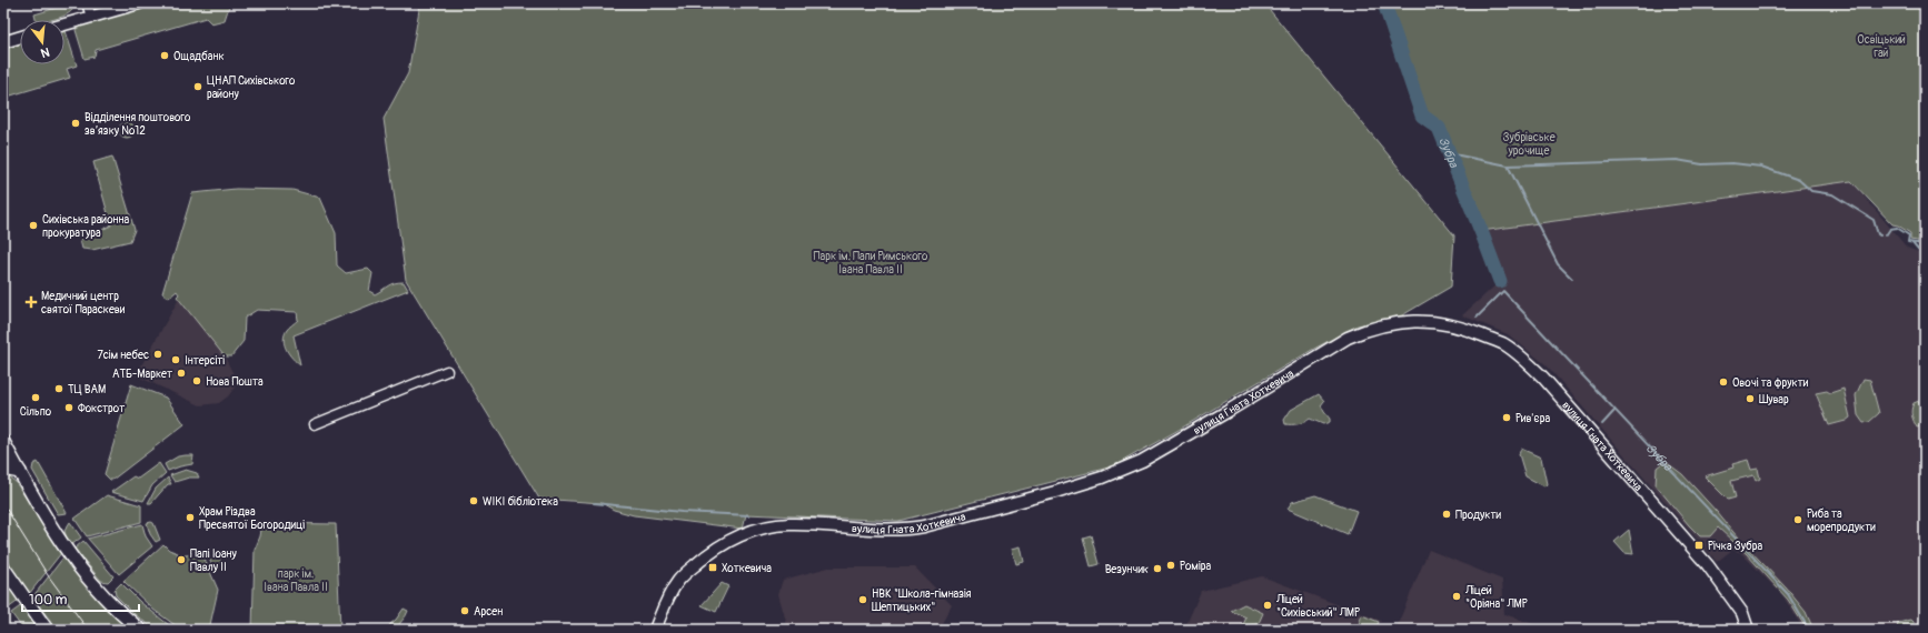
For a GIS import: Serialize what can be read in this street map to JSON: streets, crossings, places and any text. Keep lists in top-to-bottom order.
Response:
{
  "streets": {
    "street": ["вулиця Гната Хоткевича"]
  },
  "water": ["Зубра"],
  "parks": [
    "Освіцький гай",
    "Зубрівське урочище",
    "Парк ім. Папи Римського Івана Павла ІІ",
    "парк ім. Івана Павла II"
  ],
  "places": {
    "other": [
      "Ощадбанк",
      "ЦНАП Сихівського району",
      "Відділення поштового зв’язку №12",
      "Сихівська районна прокуратура",
      "7сім небес",
      "Інтерсіті",
      "АТБ-Маркет",
      "Нова Пошта",
      "Овочі та фрукти",
      "ТЦ ВАМ",
      "Сільпо",
      "Шувар",
      "Фокстрот",
      "Рив'єра",
      "WIKI бібліотека",
      "Продукти",
      "Храм Різдва Пресвятої Богородиці",
      "Риба та морепродукти",
      "Папі Іоану Павлу II",
      "Роміра",
      "Везунчик",
      "Ліцей \"Оріяна\" ЛМР",
      "НВК \"Школа-гімназія Шептицьких\"",
      "Ліцей \"Сихівський\" ЛМР",
      "Арсен"
    ],
    "health": ["Медичний центр святої Параскеви"],
    "transit": ["Річка Зубра", "Хоткевича"]
  },
  "scale_bar": "100 m",
  "north": "bottom"
}
